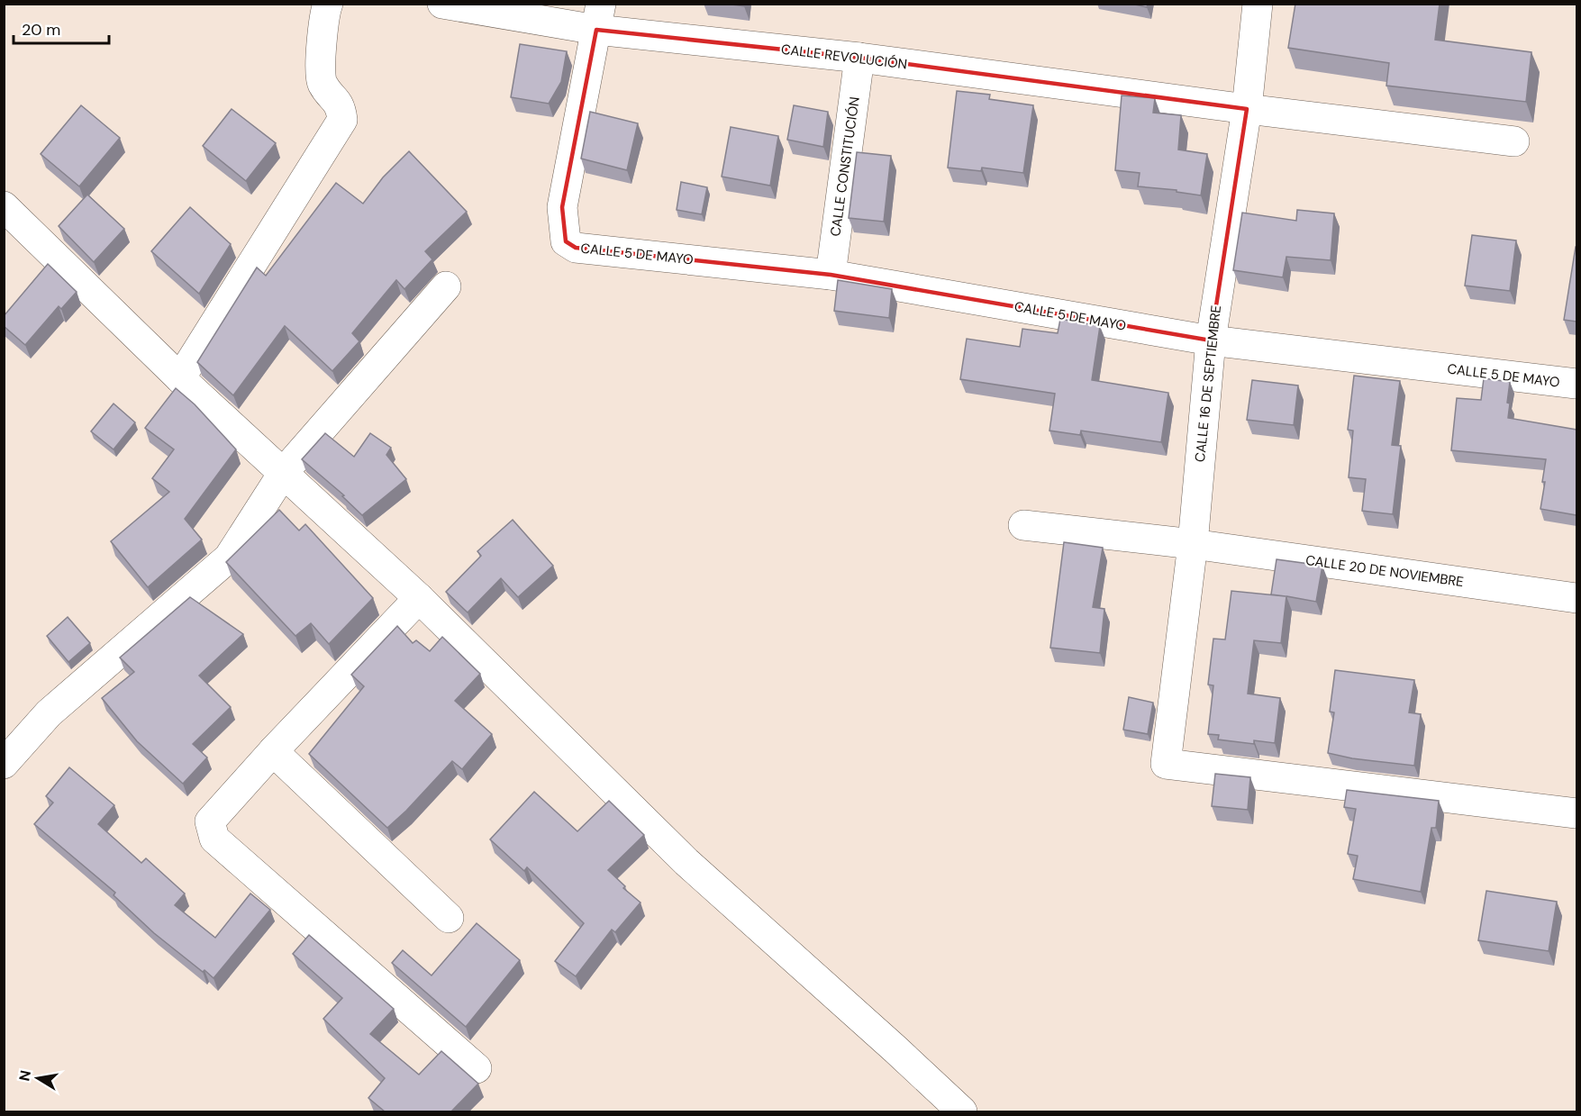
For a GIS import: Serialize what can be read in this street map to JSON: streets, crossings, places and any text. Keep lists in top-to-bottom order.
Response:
{
  "streets": {
    "street": [
      "CALLE REVOLUCIÓN",
      "CALLE CONSTITUCIÓN",
      "CALLE 5 DE MAYO",
      "CALLE 16 DE SEPTIEMBRE",
      "CALLE 20 DE NOVIEMBRE"
    ]
  },
  "crossings": [
    ["CALLE REVOLUCIÓN", "CALLE CONSTITUCIÓN"],
    ["CALLE REVOLUCIÓN", "CALLE 5 DE MAYO"],
    ["CALLE REVOLUCIÓN", "CALLE 16 DE SEPTIEMBRE"],
    ["CALLE CONSTITUCIÓN", "CALLE 5 DE MAYO"],
    ["CALLE 5 DE MAYO", "CALLE 16 DE SEPTIEMBRE"],
    ["CALLE 16 DE SEPTIEMBRE", "CALLE 20 DE NOVIEMBRE"]
  ],
  "scale_bar": "20 m",
  "north": "left"
}
